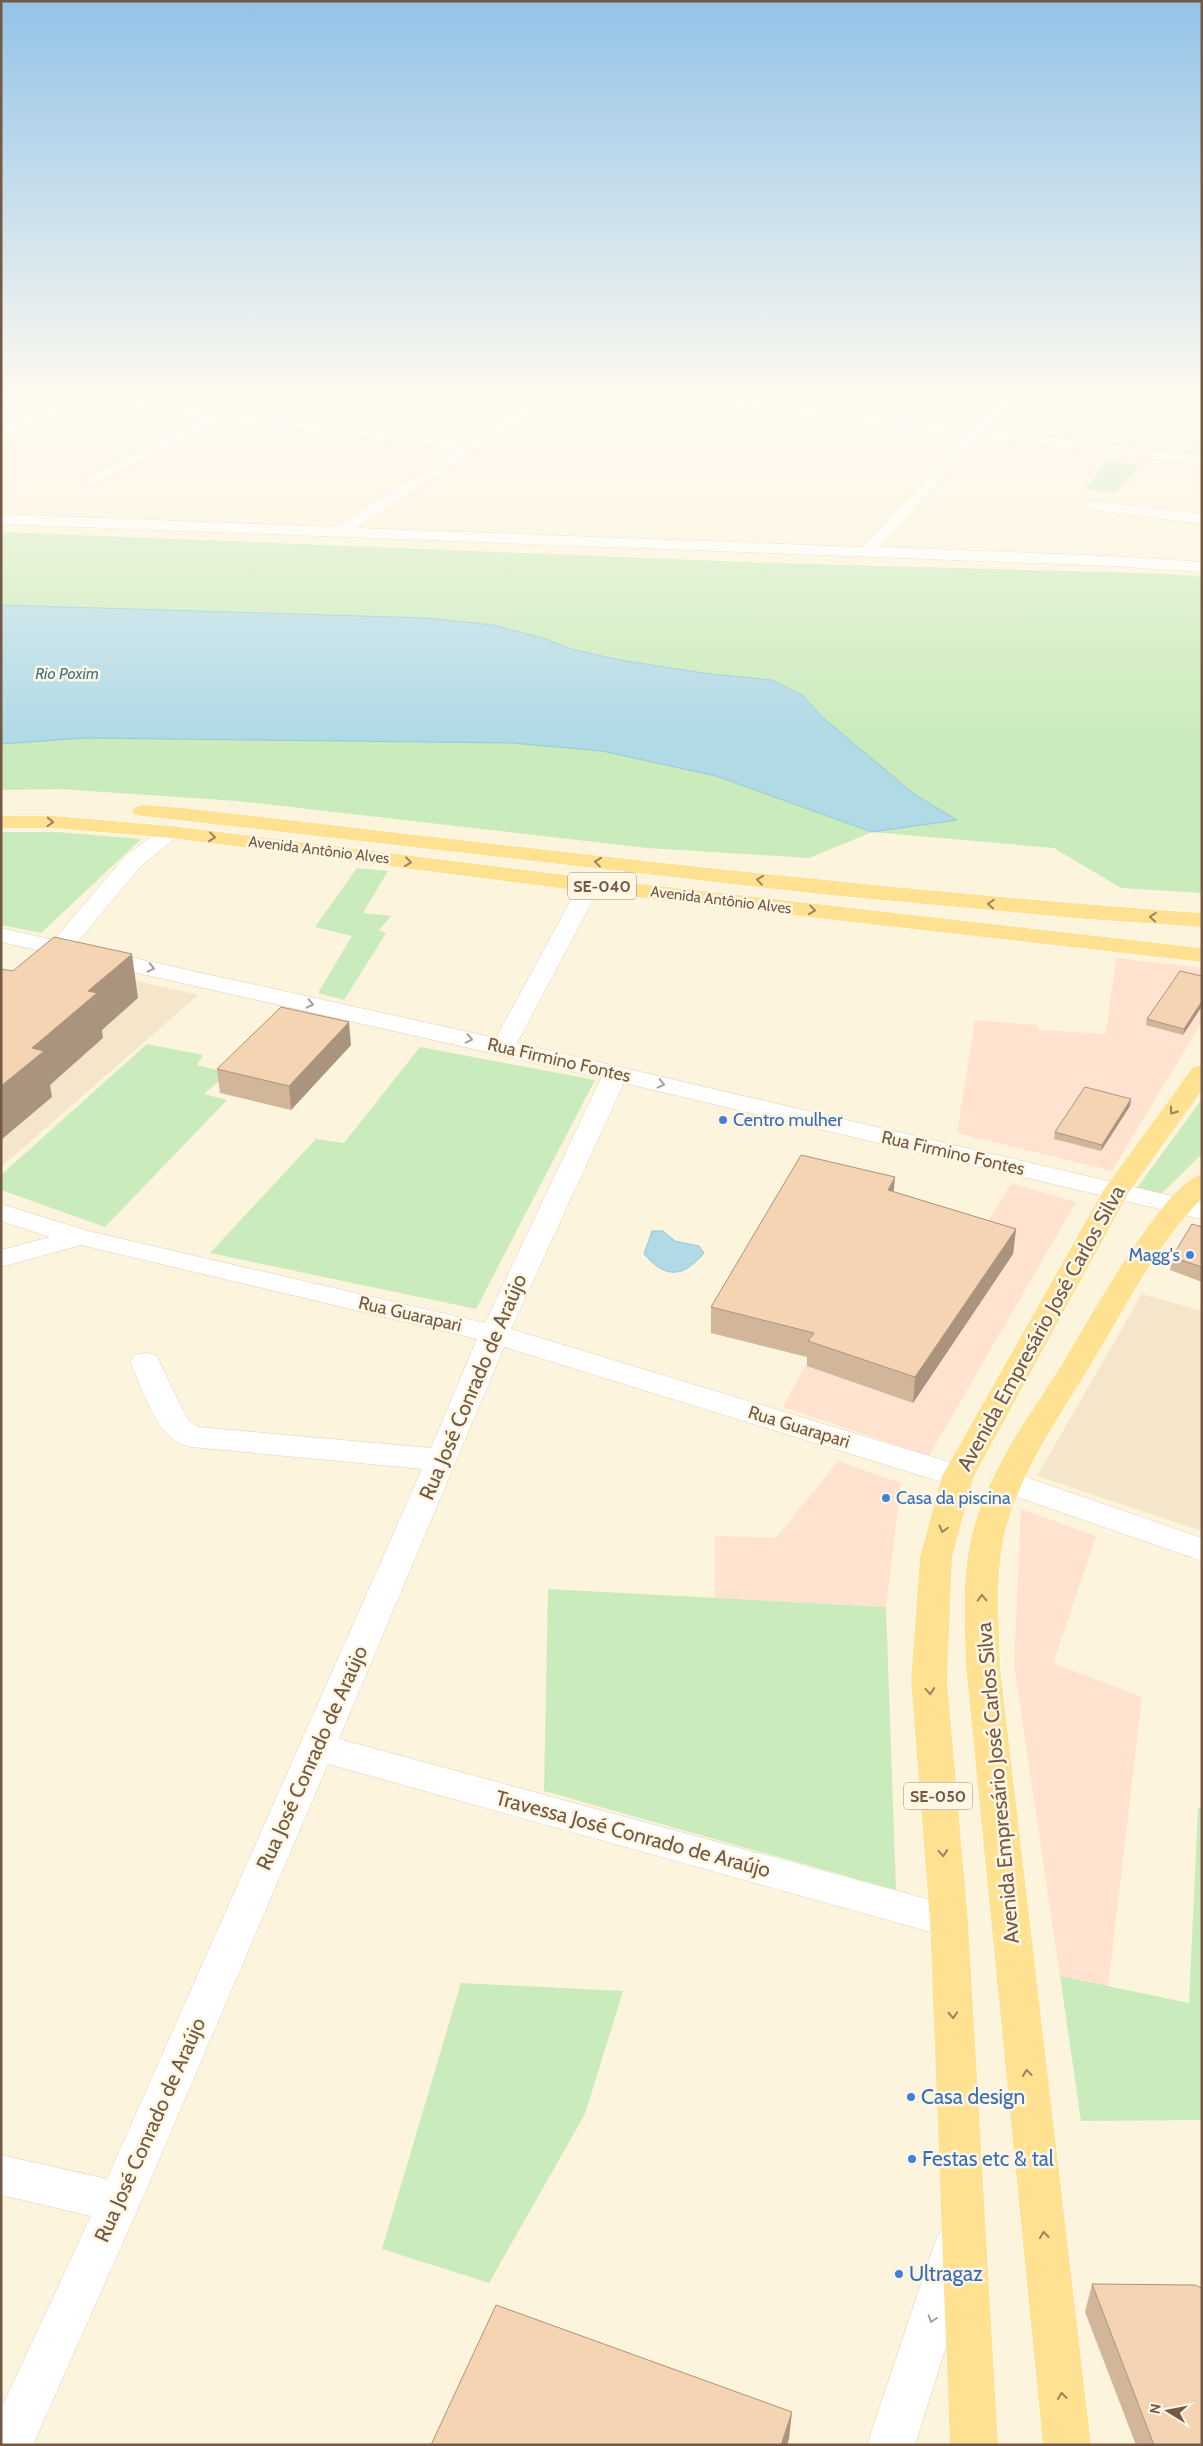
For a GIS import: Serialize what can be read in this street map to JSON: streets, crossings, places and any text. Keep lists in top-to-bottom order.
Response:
{
  "streets": {
    "main road": [
      "Avenida Antônio Alves",
      "SE-040",
      "Avenida Empresário José Carlos Silva",
      "SE-050"
    ],
    "street": [
      "Rua Firmino Fontes",
      "Rua Guarapari",
      "Rua José Conrado de Araújo",
      "Travessa José Conrado de Araújo"
    ]
  },
  "crossings": [
    ["Rua Firmino Fontes", "Avenida Empresário José Carlos Silva"],
    ["Rua Firmino Fontes", "Rua José Conrado de Araújo"],
    ["Rua Guarapari", "Avenida Empresário José Carlos Silva"],
    ["Rua Guarapari", "Rua José Conrado de Araújo"],
    ["Avenida Empresário José Carlos Silva", "Travessa José Conrado de Araújo"],
    ["Rua José Conrado de Araújo", "Travessa José Conrado de Araújo"]
  ],
  "one_way": ["Rua Firmino Fontes"],
  "water": ["Rio Poxim"],
  "places": [
    "Centro mulher",
    "Magg's",
    "Casa da piscina",
    "Casa design",
    "Festas etc & tal",
    "Ultragaz"
  ],
  "north": "left"
}
